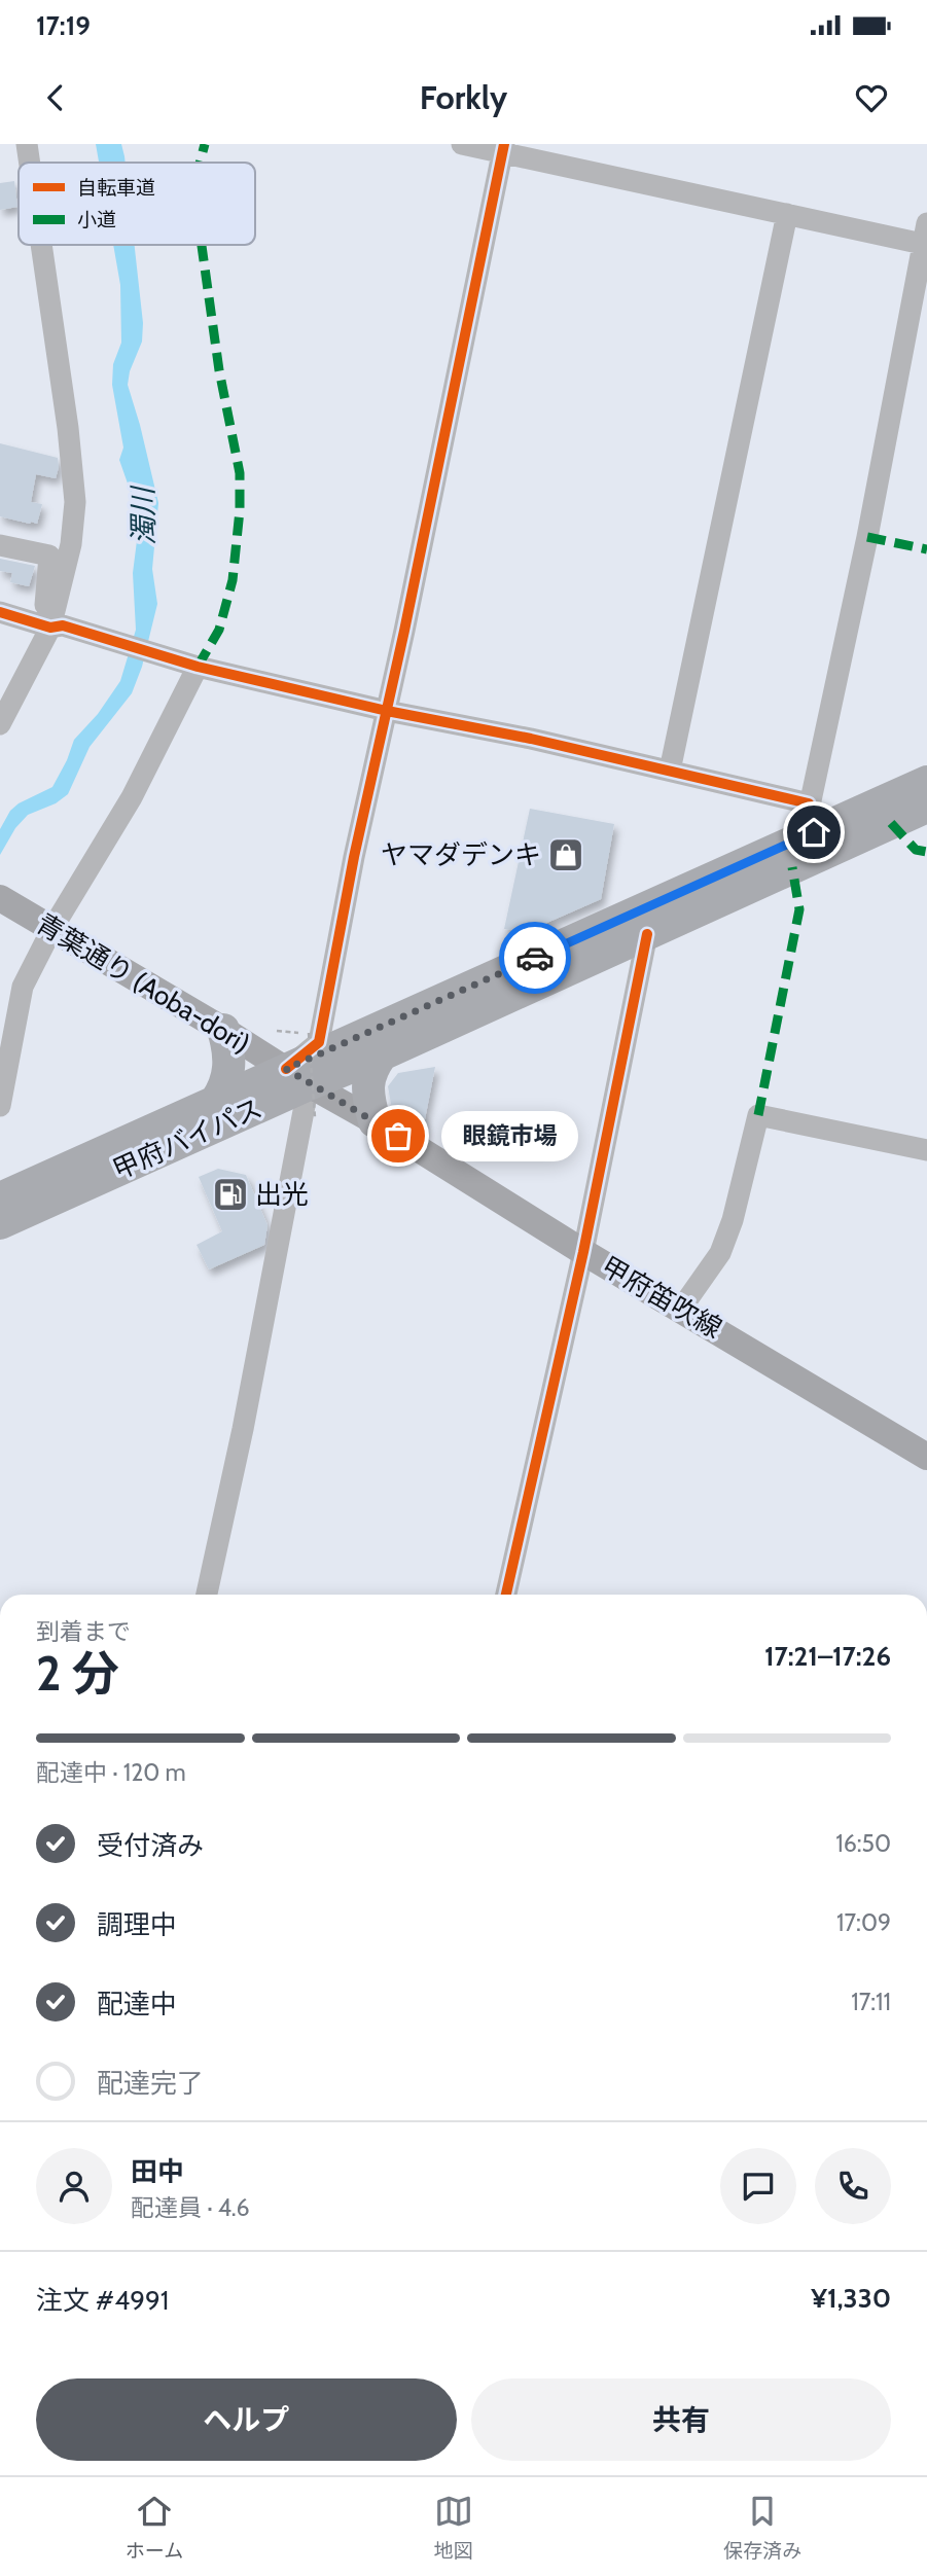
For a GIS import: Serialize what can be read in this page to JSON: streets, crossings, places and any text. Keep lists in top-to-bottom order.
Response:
{
  "streets": {
    "highway": ["甲府バイパス"],
    "main road": ["青葉通り (Aoba-dori)", "甲府笛吹線"]
  },
  "crossings": [
    ["青葉通り (Aoba-dori)", "甲府バイパス"],
    ["青葉通り (Aoba-dori)", "甲府笛吹線"],
    ["甲府バイパス", "甲府笛吹線"]
  ],
  "water": ["濁川"],
  "places": {
    "shop": ["ヤマダデンキ"],
    "other": ["眼鏡市場"],
    "fuel station": ["出光"]
  },
  "legend": ["自転車道", "小道"],
  "page": {
    "status": "17:19",
    "header": "Forkly",
    "bubble": "眼鏡市場",
    "heading": ["2 分", "到着まで", "17:21–17:26"],
    "panel": [
      "田中",
      "配達員 · 4.6",
      "注文 #4991",
      "¥1,330"
    ],
    "bar": "配達中 · 120 m",
    "list": [
      ["受付済み", "16:50"],
      ["調理中", "17:09"],
      ["配達中", "17:11"],
      "配達完了"
    ],
    "buttons": ["ヘルプ", "共有"],
    "tabs": ["ホーム", "地図", "保存済み"]
  }
}
